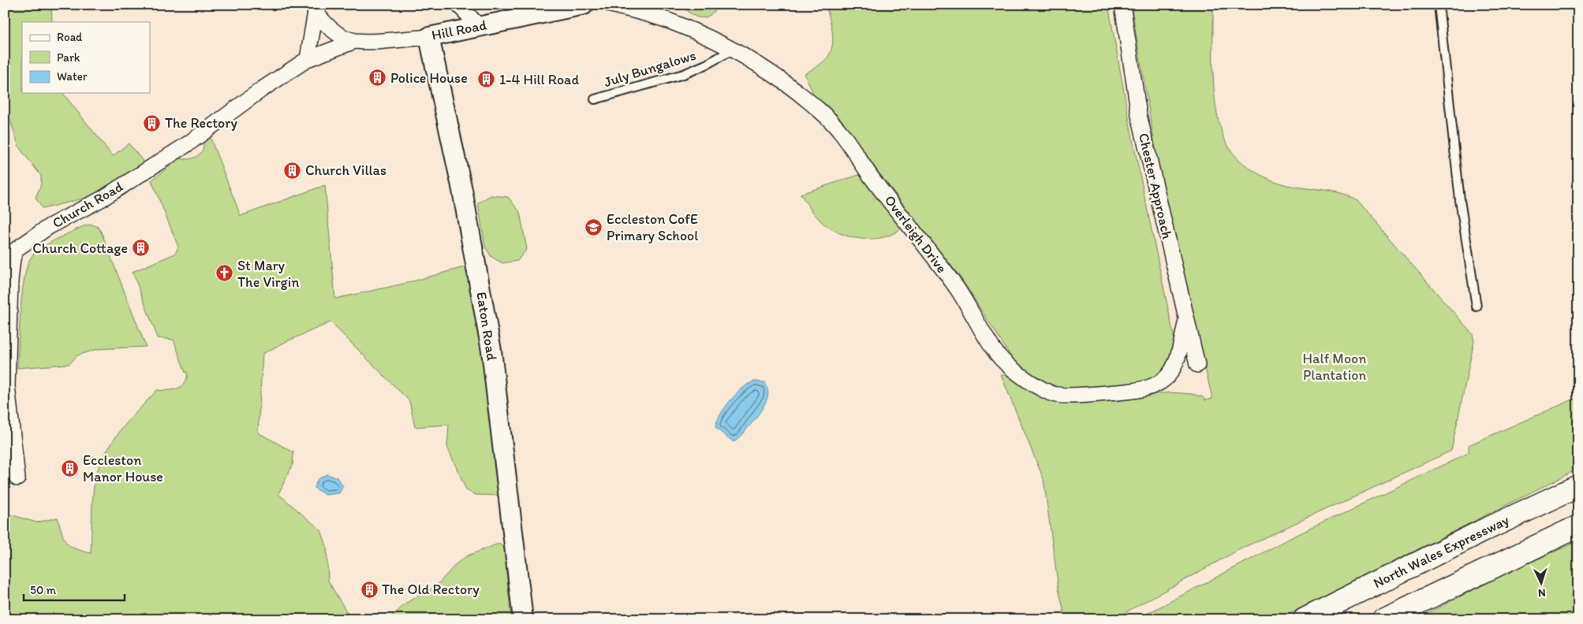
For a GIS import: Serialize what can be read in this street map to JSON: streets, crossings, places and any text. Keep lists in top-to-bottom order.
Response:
{
  "streets": {
    "highway": ["North Wales Expressway"],
    "street": [
      "Hill Road",
      "Chester Approach",
      "Church Road",
      "Overleigh Drive",
      "Eaton Road"
    ],
    "lane": ["July Bungalows"]
  },
  "crossings": [
    ["Hill Road", "Church Road"],
    ["Hill Road", "Eaton Road"],
    ["July Bungalows", "Overleigh Drive"],
    ["Chester Approach", "Overleigh Drive"]
  ],
  "parks": ["Half Moon Plantation"],
  "places": {
    "building": [
      "Police House",
      "1-4 Hill Road",
      "The Rectory",
      "Church Villas",
      "Church Cottage",
      "Eccleston Manor House",
      "The Old Rectory"
    ],
    "school or university": ["Eccleston CofE Primary School"],
    "church": ["St Mary The Virgin"]
  },
  "legend": ["Road", "Park", "Water"],
  "scale_bar": "50 m",
  "north": "bottom"
}
